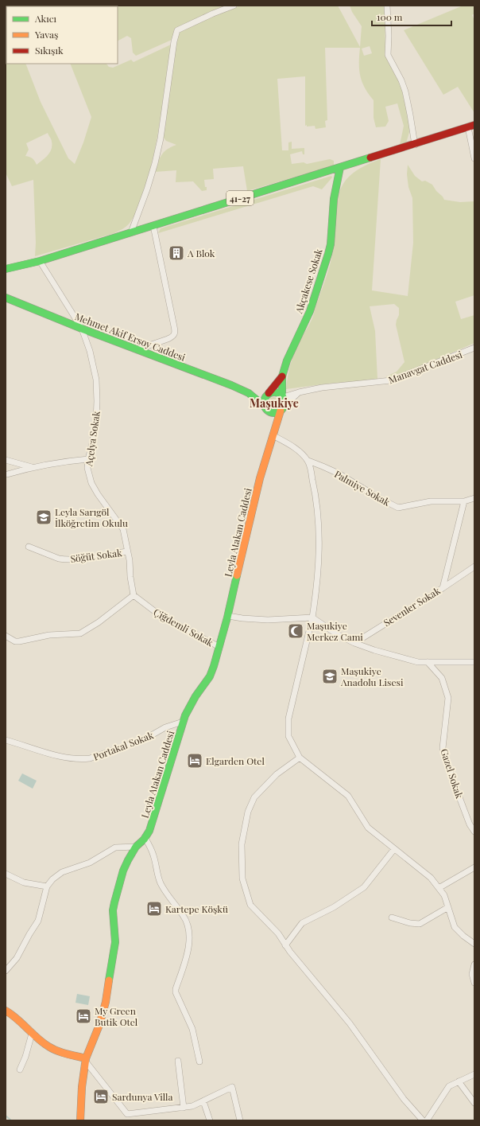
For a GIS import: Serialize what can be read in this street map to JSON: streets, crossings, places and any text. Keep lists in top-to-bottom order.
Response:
{
  "streets": {
    "main road": [
      "41-27",
      "Akçakese Sokak",
      "Mehmet Akif Ersoy Caddesi",
      "Leyla Atakan Caddesi"
    ],
    "street": [
      "Manavgat Caddesi",
      "Açelya Sokak",
      "Palmiye Sokak",
      "Söğüt Sokak",
      "Sevenler Sokak",
      "Çiğdemli Sokak",
      "Portakal Sokak",
      "Gazel Sokak"
    ]
  },
  "crossings": [
    ["41-27", "Akçakese Sokak"],
    ["41-27", "Açelya Sokak"],
    ["Mehmet Akif Ersoy Caddesi", "Açelya Sokak"],
    ["Manavgat Caddesi", "Leyla Atakan Caddesi"],
    ["Açelya Sokak", "Söğüt Sokak"],
    ["Açelya Sokak", "Çiğdemli Sokak"],
    ["Palmiye Sokak", "Sevenler Sokak"],
    ["Leyla Atakan Caddesi", "Çiğdemli Sokak"],
    ["Leyla Atakan Caddesi", "Portakal Sokak"]
  ],
  "districts": ["Maşukiye"],
  "places": {
    "building": ["A Blok"],
    "school or university": ["Leyla Sarıgöl İlköğretim Okulu", "Maşukiye Anadolu Lisesi"],
    "mosque": ["Maşukiye Merkez Cami"],
    "hotel": [
      "Elgarden Otel",
      "Kartepe Köşkü",
      "My Green Butik Otel",
      "Sardunya Villa"
    ]
  },
  "legend": ["Akıcı", "Yavaş", "Sıkışık"],
  "scale_bar": "100 m"
}
